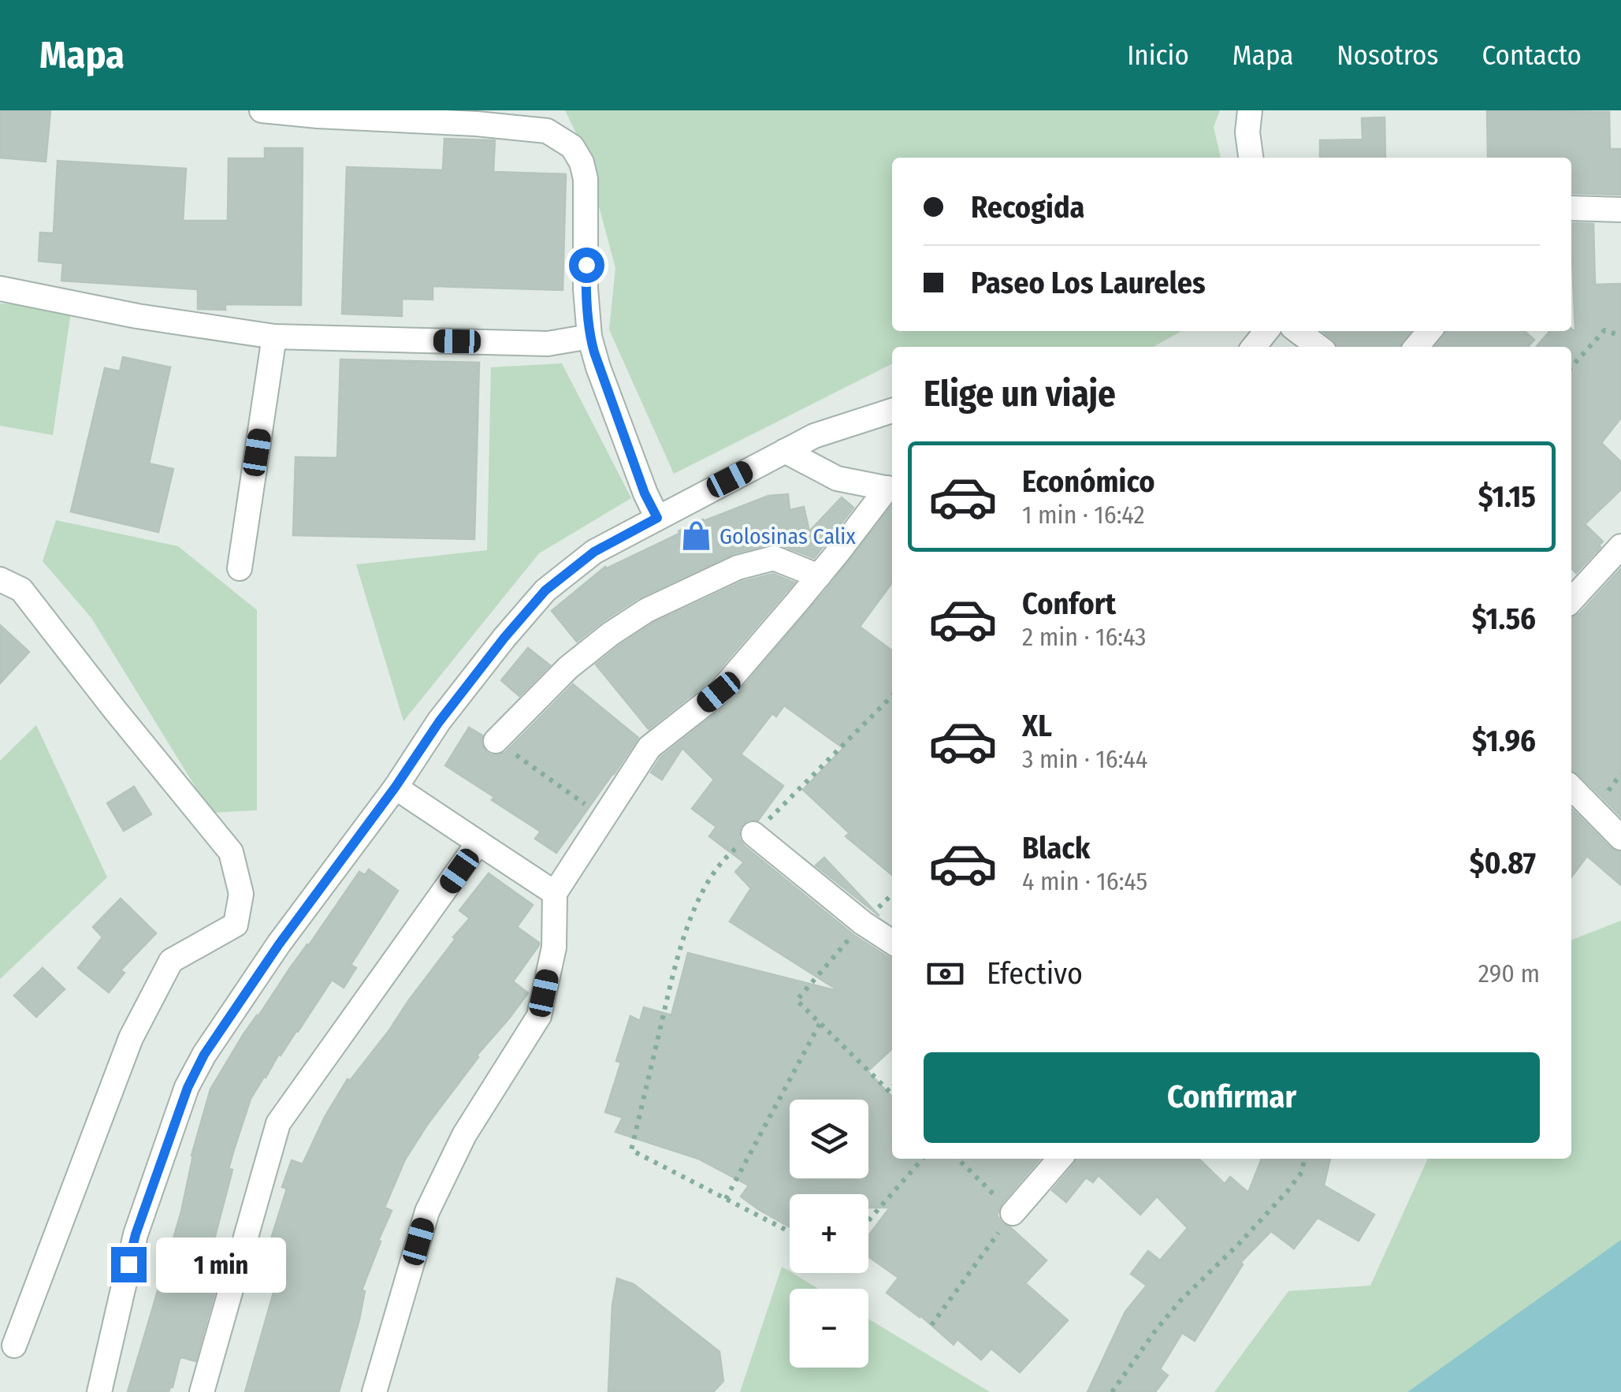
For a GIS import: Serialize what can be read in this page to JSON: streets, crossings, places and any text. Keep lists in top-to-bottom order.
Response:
{
  "places": {
    "shop": ["Golosinas Calix"]
  },
  "page": {
    "header": "Mapa",
    "nav": [
      "Inicio",
      "Mapa",
      "Nosotros",
      "Contacto"
    ],
    "banner": ["Recogida", "Paseo Los Laureles"],
    "heading": "Elige un viaje",
    "list": [
      {
        "name": "Económico",
        "note": "1 min · 16:42",
        "value": "$1.15"
      },
      {
        "name": "Confort",
        "note": "2 min · 16:43",
        "value": "$1.56"
      },
      {
        "name": "XL",
        "note": "3 min · 16:44",
        "value": "$1.96"
      },
      {
        "name": "Black",
        "note": "4 min · 16:45",
        "value": "$0.87"
      }
    ],
    "pay": ["Efectivo", "290 m"],
    "buttons": "Confirmar",
    "map_buttons": ["+", "−"],
    "bubble": "1 min"
  }
}
